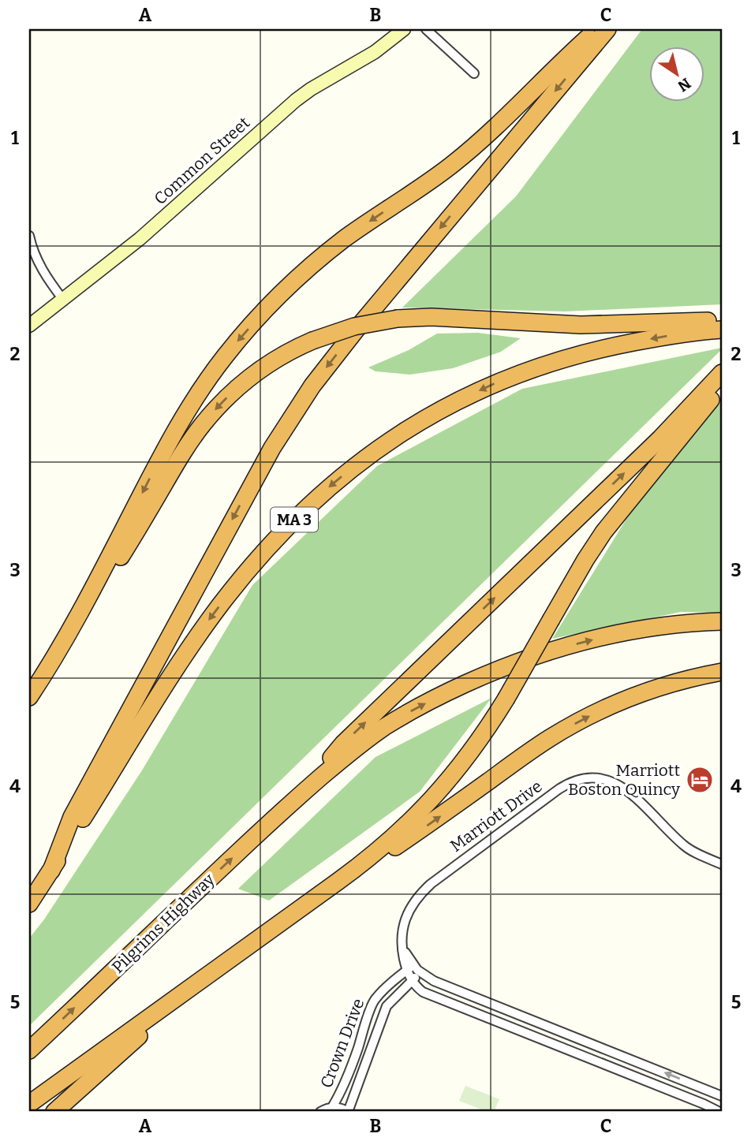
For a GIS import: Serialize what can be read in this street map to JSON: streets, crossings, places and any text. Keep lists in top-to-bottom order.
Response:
{
  "streets": {
    "highway": ["MA 3", "Pilgrims Highway"],
    "street": ["Common Street", "Marriott Drive", "Crown Drive"]
  },
  "crossings": [
    ["Marriott Drive", "Crown Drive"]
  ],
  "places": {
    "hotel": ["Marriott Boston Quincy"]
  },
  "north": "bottom right",
  "grid": {
    "columns": ["A", "B", "C"],
    "rows": [
      "1",
      "2",
      "3",
      "4",
      "5"
    ]
  }
}
